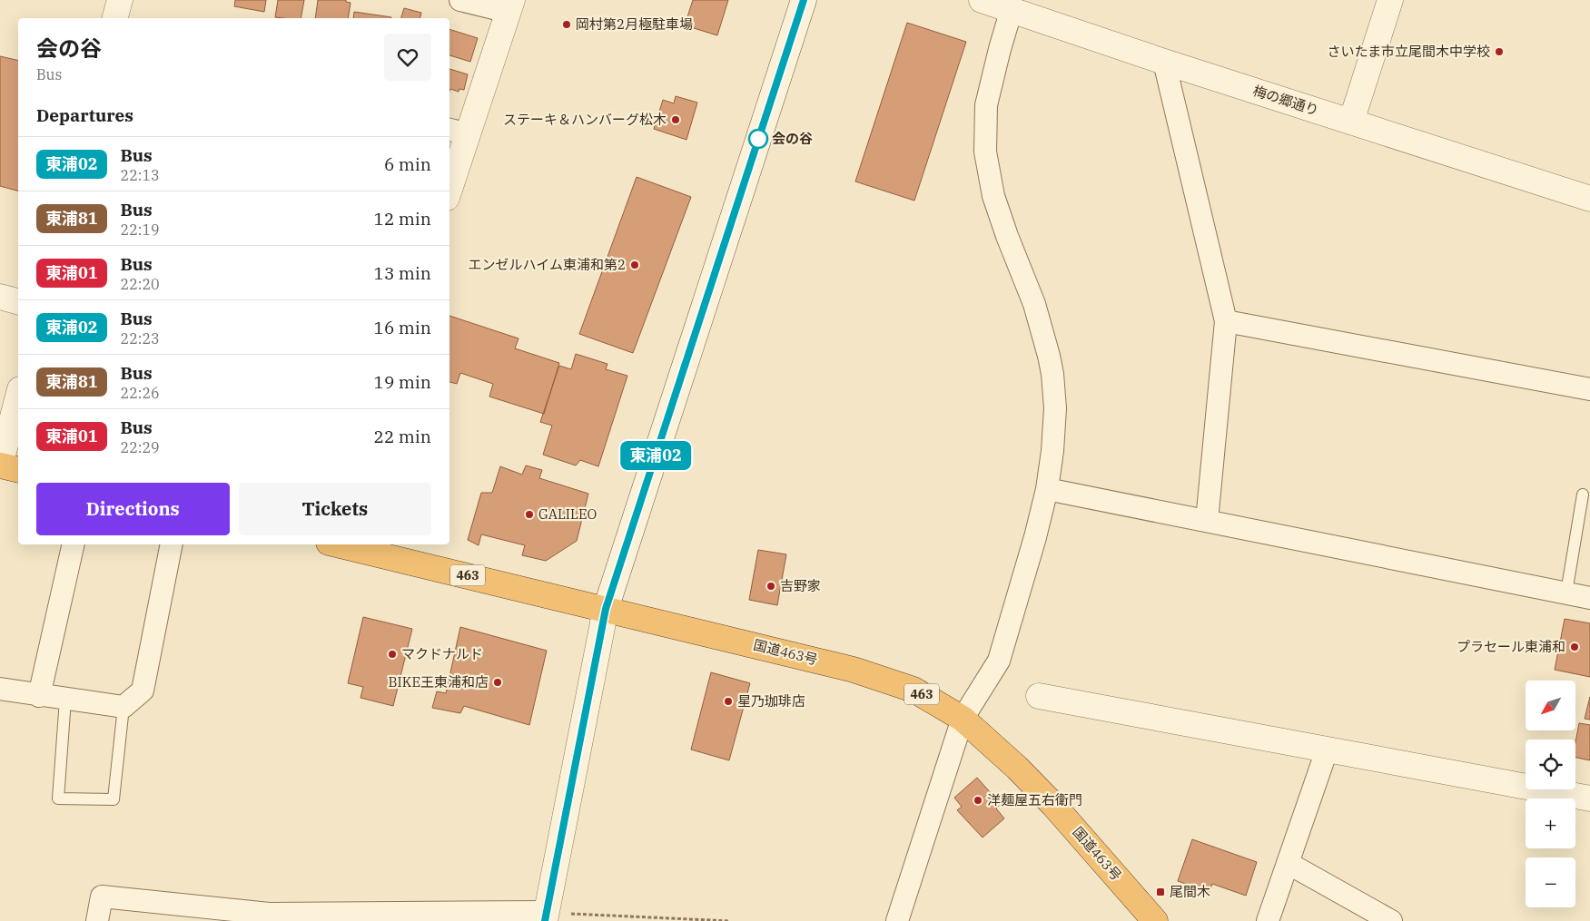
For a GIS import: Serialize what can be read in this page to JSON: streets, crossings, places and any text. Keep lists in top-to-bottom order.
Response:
{
  "streets": {
    "highway": ["463", "国道463号"],
    "street": ["梅の郷通り"]
  },
  "places": {
    "other": [
      "岡村第2月極駐車場",
      "さいたま市立尾間木中学校",
      "ステーキ＆ハンバーグ松木",
      "会の谷",
      "エンゼルハイム東浦和第2",
      "GALILEO",
      "吉野家",
      "プラセール東浦和",
      "マクドナルド",
      "BIKE王東浦和店",
      "星乃珈琲店",
      "洋麺屋五右衛門"
    ],
    "transit": ["尾間木"]
  },
  "lines": ["bus line 東浦02"],
  "north": "bottom left",
  "page": {
    "on_map": "東浦02",
    "heading": [
      ["会の谷", "Bus"],
      "Departures"
    ],
    "list": [
      {
        "mark": "東浦02",
        "name": "Bus",
        "note": "22:13",
        "value": "6 min"
      },
      {
        "mark": "東浦81",
        "name": "Bus",
        "note": "22:19",
        "value": "12 min"
      },
      {
        "mark": "東浦01",
        "name": "Bus",
        "note": "22:20",
        "value": "13 min"
      },
      {
        "mark": "東浦02",
        "name": "Bus",
        "note": "22:23",
        "value": "16 min"
      },
      {
        "mark": "東浦81",
        "name": "Bus",
        "note": "22:26",
        "value": "19 min"
      },
      {
        "mark": "東浦01",
        "name": "Bus",
        "note": "22:29",
        "value": "22 min"
      }
    ],
    "buttons": ["Directions", "Tickets"],
    "map_buttons": ["+", "−"]
  }
}
